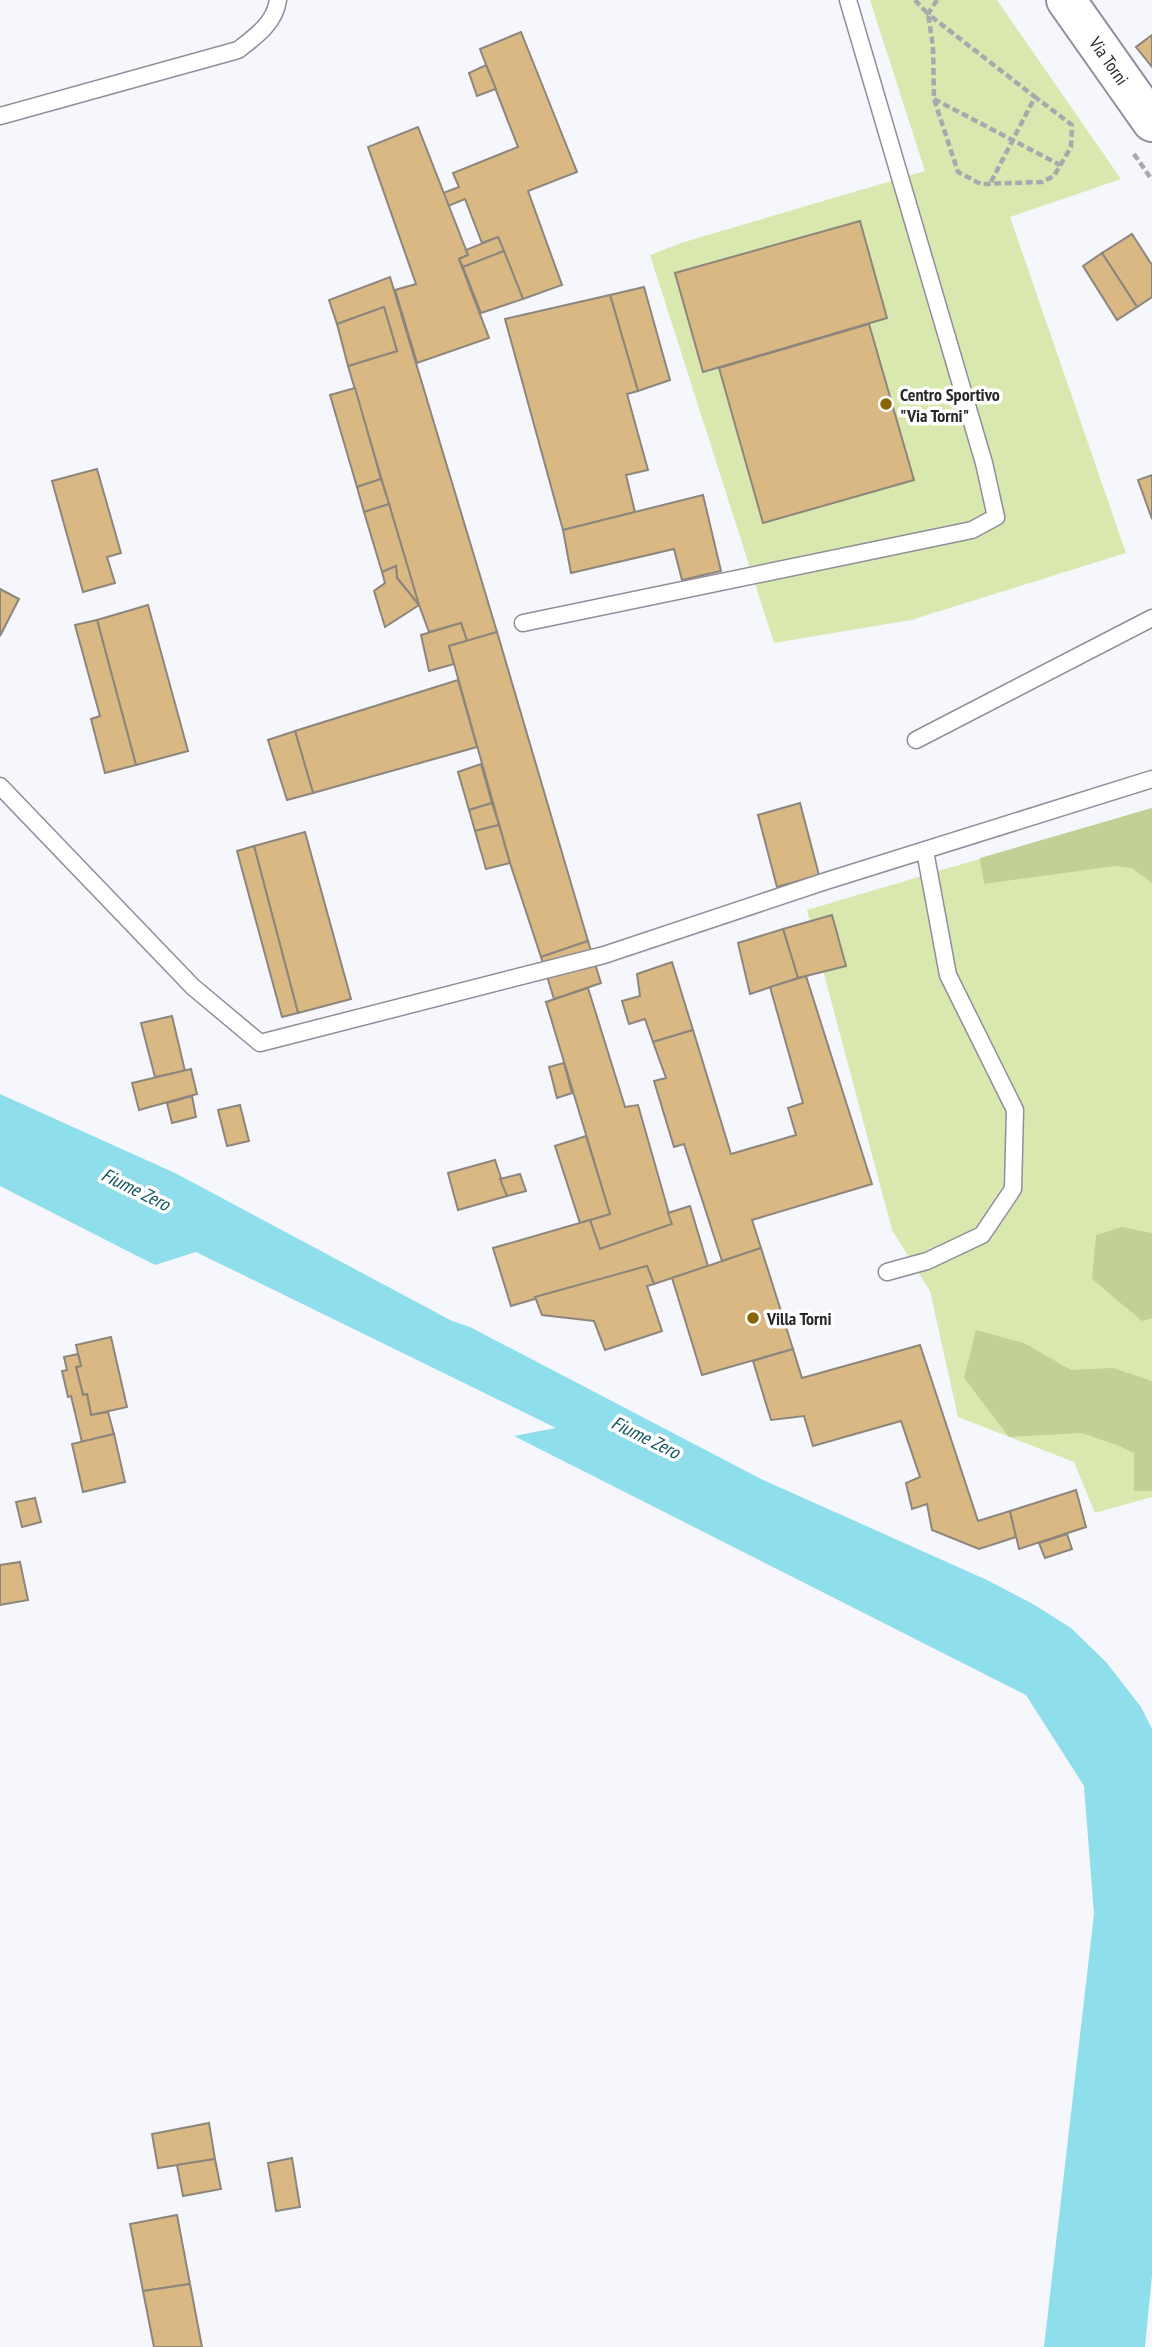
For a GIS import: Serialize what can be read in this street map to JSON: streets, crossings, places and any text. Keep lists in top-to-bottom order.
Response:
{
  "streets": {
    "main road": ["Via Torni"]
  },
  "water": ["Fiume Zero"],
  "places": ["Centro Sportivo \"Via Torni\"", "Villa Torni"]
}
